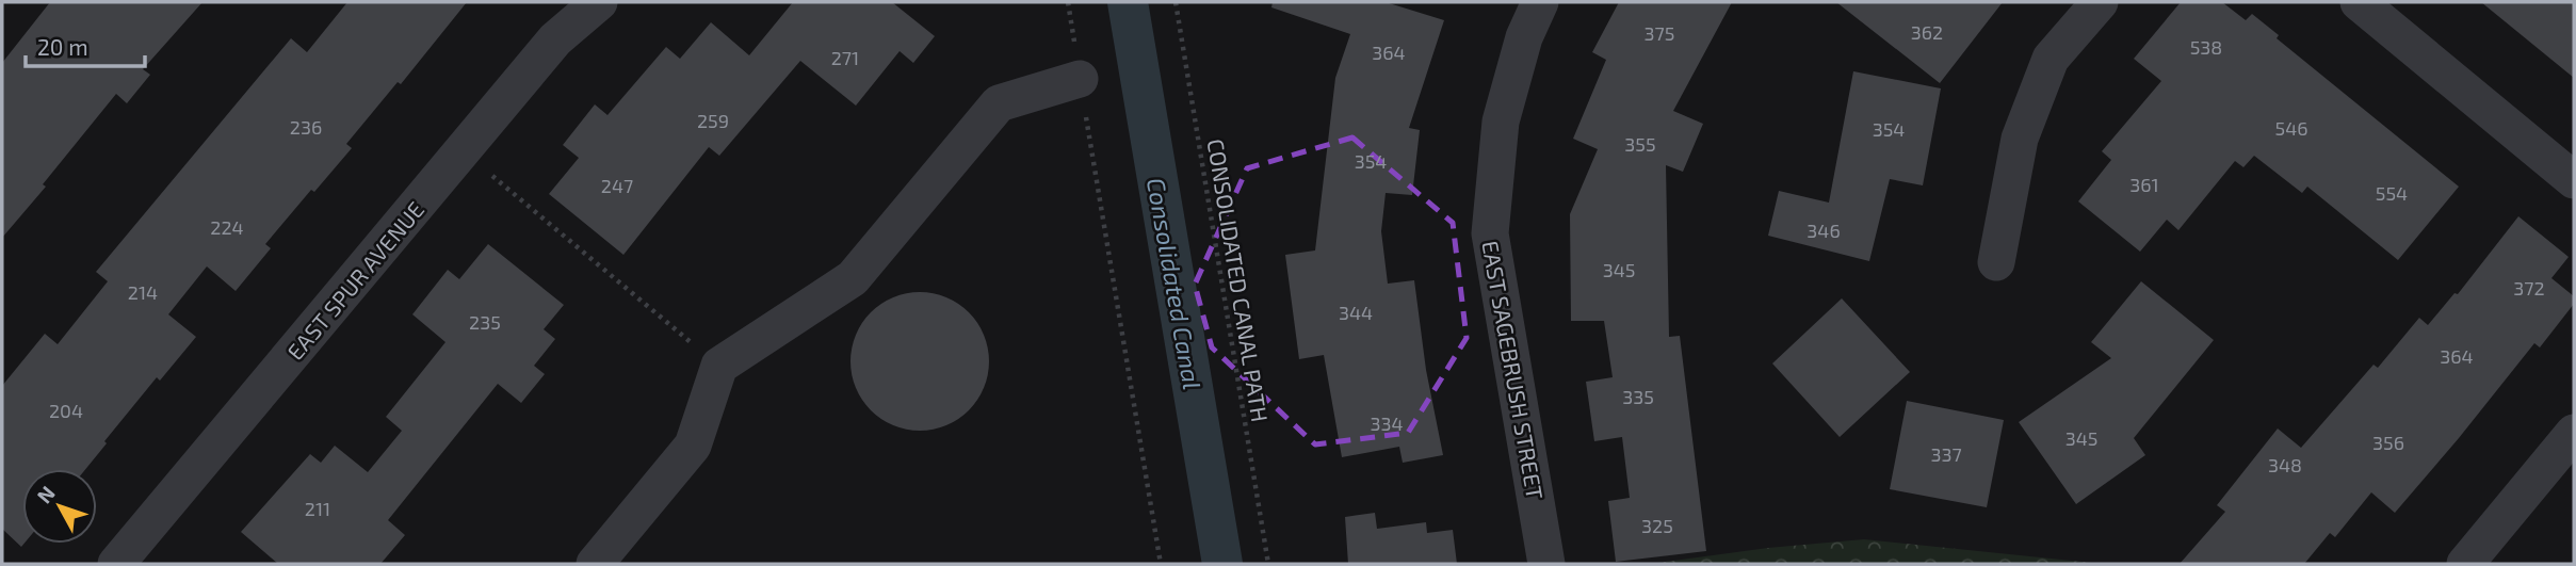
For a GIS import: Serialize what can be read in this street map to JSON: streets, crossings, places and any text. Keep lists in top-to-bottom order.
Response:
{
  "streets": {
    "street": ["EAST SPUR AVENUE", "EAST SAGEBRUSH STREET"],
    "path": ["CONSOLIDATED CANAL PATH"]
  },
  "water": ["Consolidated Canal"],
  "house_numbers": [
    "362",
    "375",
    "538",
    "364",
    "271",
    "259",
    "236",
    "546",
    "354",
    "355",
    "354",
    "361",
    "247",
    "554",
    "224",
    "346",
    "345",
    "372",
    "214",
    "344",
    "235",
    "364",
    "335",
    "204",
    "334",
    "345",
    "356",
    "337",
    "348",
    "211",
    "325"
  ],
  "scale_bar": "20 m",
  "north": "top left"
}
